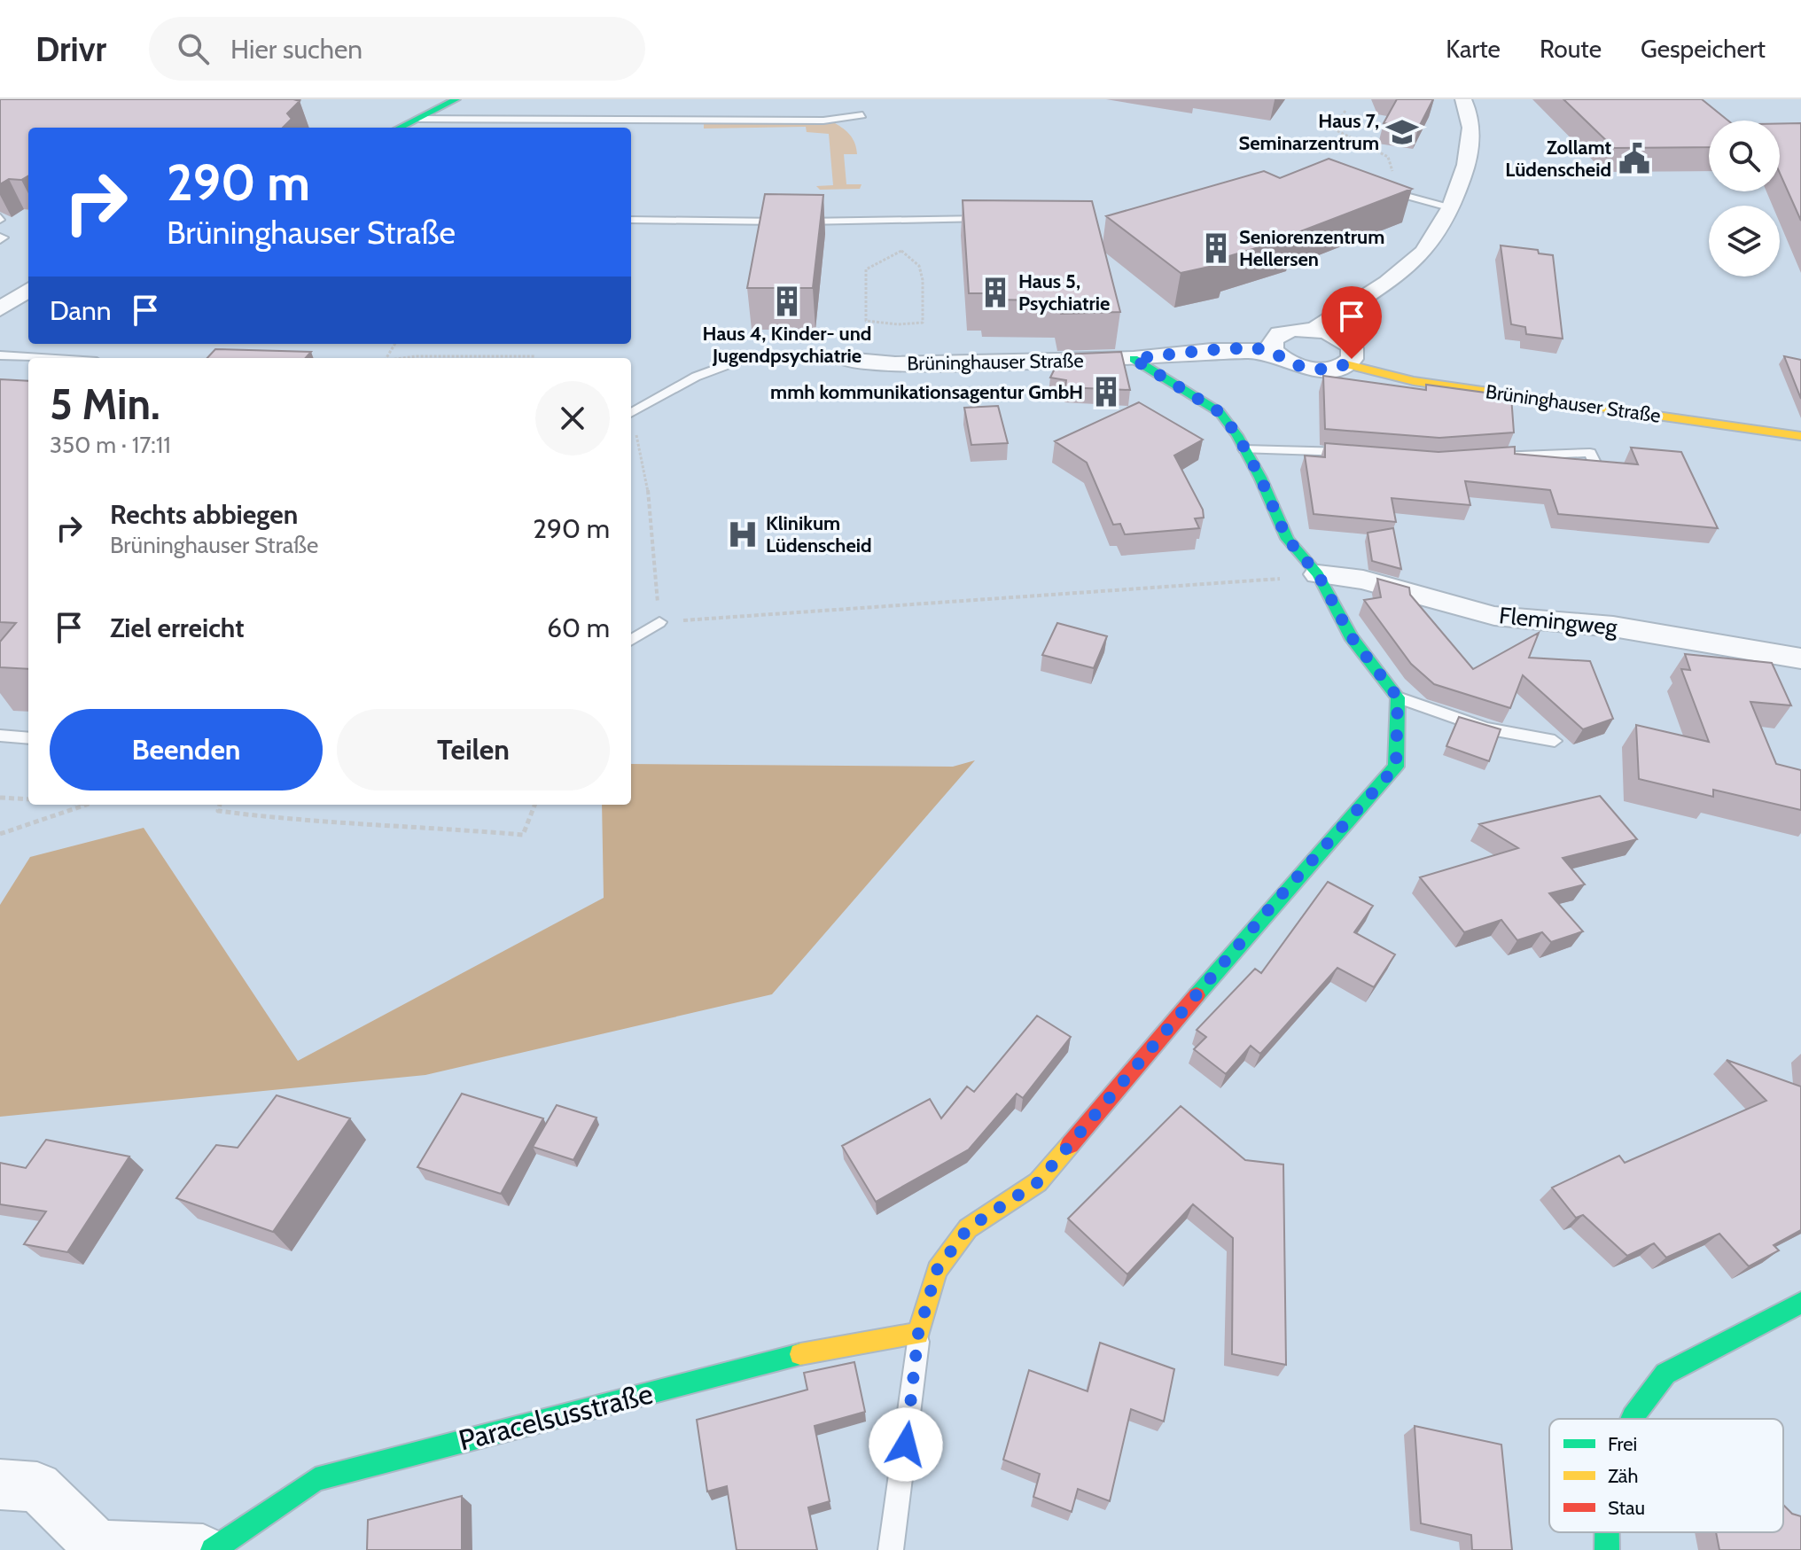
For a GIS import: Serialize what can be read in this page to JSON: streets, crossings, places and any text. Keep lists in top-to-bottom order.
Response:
{
  "streets": {
    "street": ["Brüninghauser Straße", "Flemingweg", "Paracelsusstraße"]
  },
  "places": {
    "school or university": ["Haus 7, Seminarzentrum"],
    "public building": ["Zollamt Lüdenscheid"],
    "building": [
      "Seniorenzentrum Hellersen",
      "Haus 5, Psychiatrie",
      "Haus 4, Kinder- und Jugendpsychiatrie",
      "mmh kommunikationsagentur GmbH"
    ],
    "hospital": ["Klinikum Lüdenscheid"]
  },
  "legend": ["Frei", "Zäh", "Stau"],
  "page": {
    "header": "Drivr",
    "search": "Hier suchen",
    "nav": ["Karte", "Route", "Gespeichert"],
    "turn": ["290 m", "Brüninghauser Straße"],
    "then": "Dann",
    "heading": ["5 Min.", "350 m · 17:11"],
    "list": [
      {
        "name": "Rechts abbiegen",
        "note": "Brüninghauser Straße",
        "value": "290 m"
      },
      {
        "name": "Ziel erreicht",
        "value": "60 m"
      }
    ],
    "buttons": ["Beenden", "Teilen"]
  }
}
